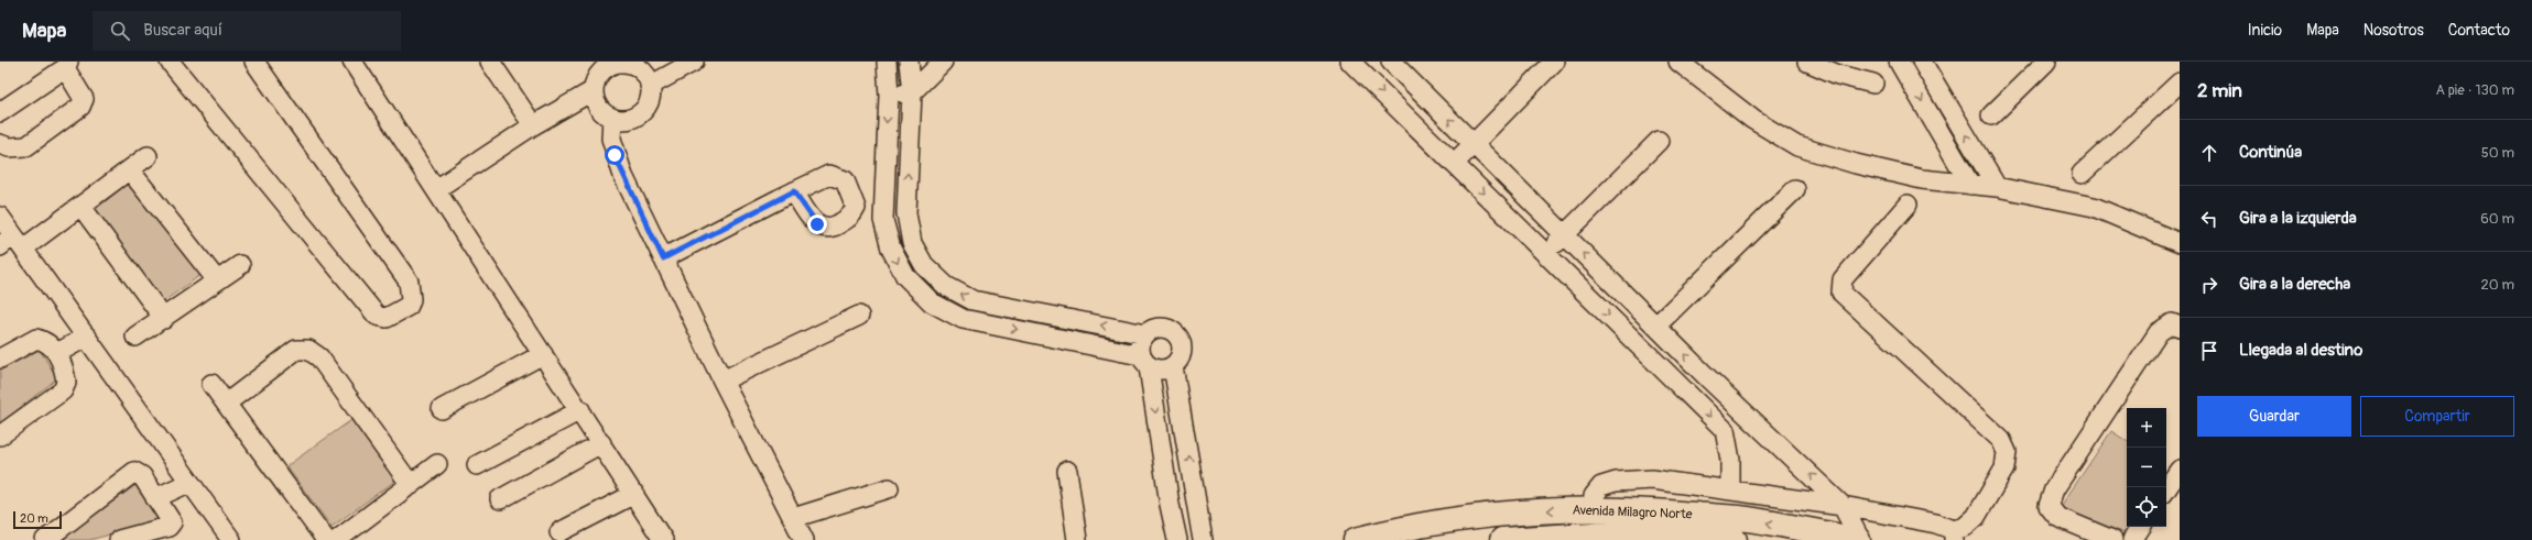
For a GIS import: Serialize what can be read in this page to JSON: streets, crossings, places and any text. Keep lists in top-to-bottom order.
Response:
{
  "streets": {
    "main road": ["Avenida Milagro Norte"]
  },
  "scale_bar": "20 m",
  "page": {
    "header": "Mapa",
    "search": "Buscar aquí",
    "nav": [
      "Inicio",
      "Mapa",
      "Nosotros",
      "Contacto"
    ],
    "heading": ["2 min", "A pie · 130 m"],
    "list": [
      ["Continúa", "50 m"],
      ["Gira a la izquierda", "60 m"],
      ["Gira a la derecha", "20 m"],
      "Llegada al destino"
    ],
    "buttons": ["Guardar", "Compartir"],
    "map_buttons": ["+", "−"],
    "scale": "20 m"
  }
}
